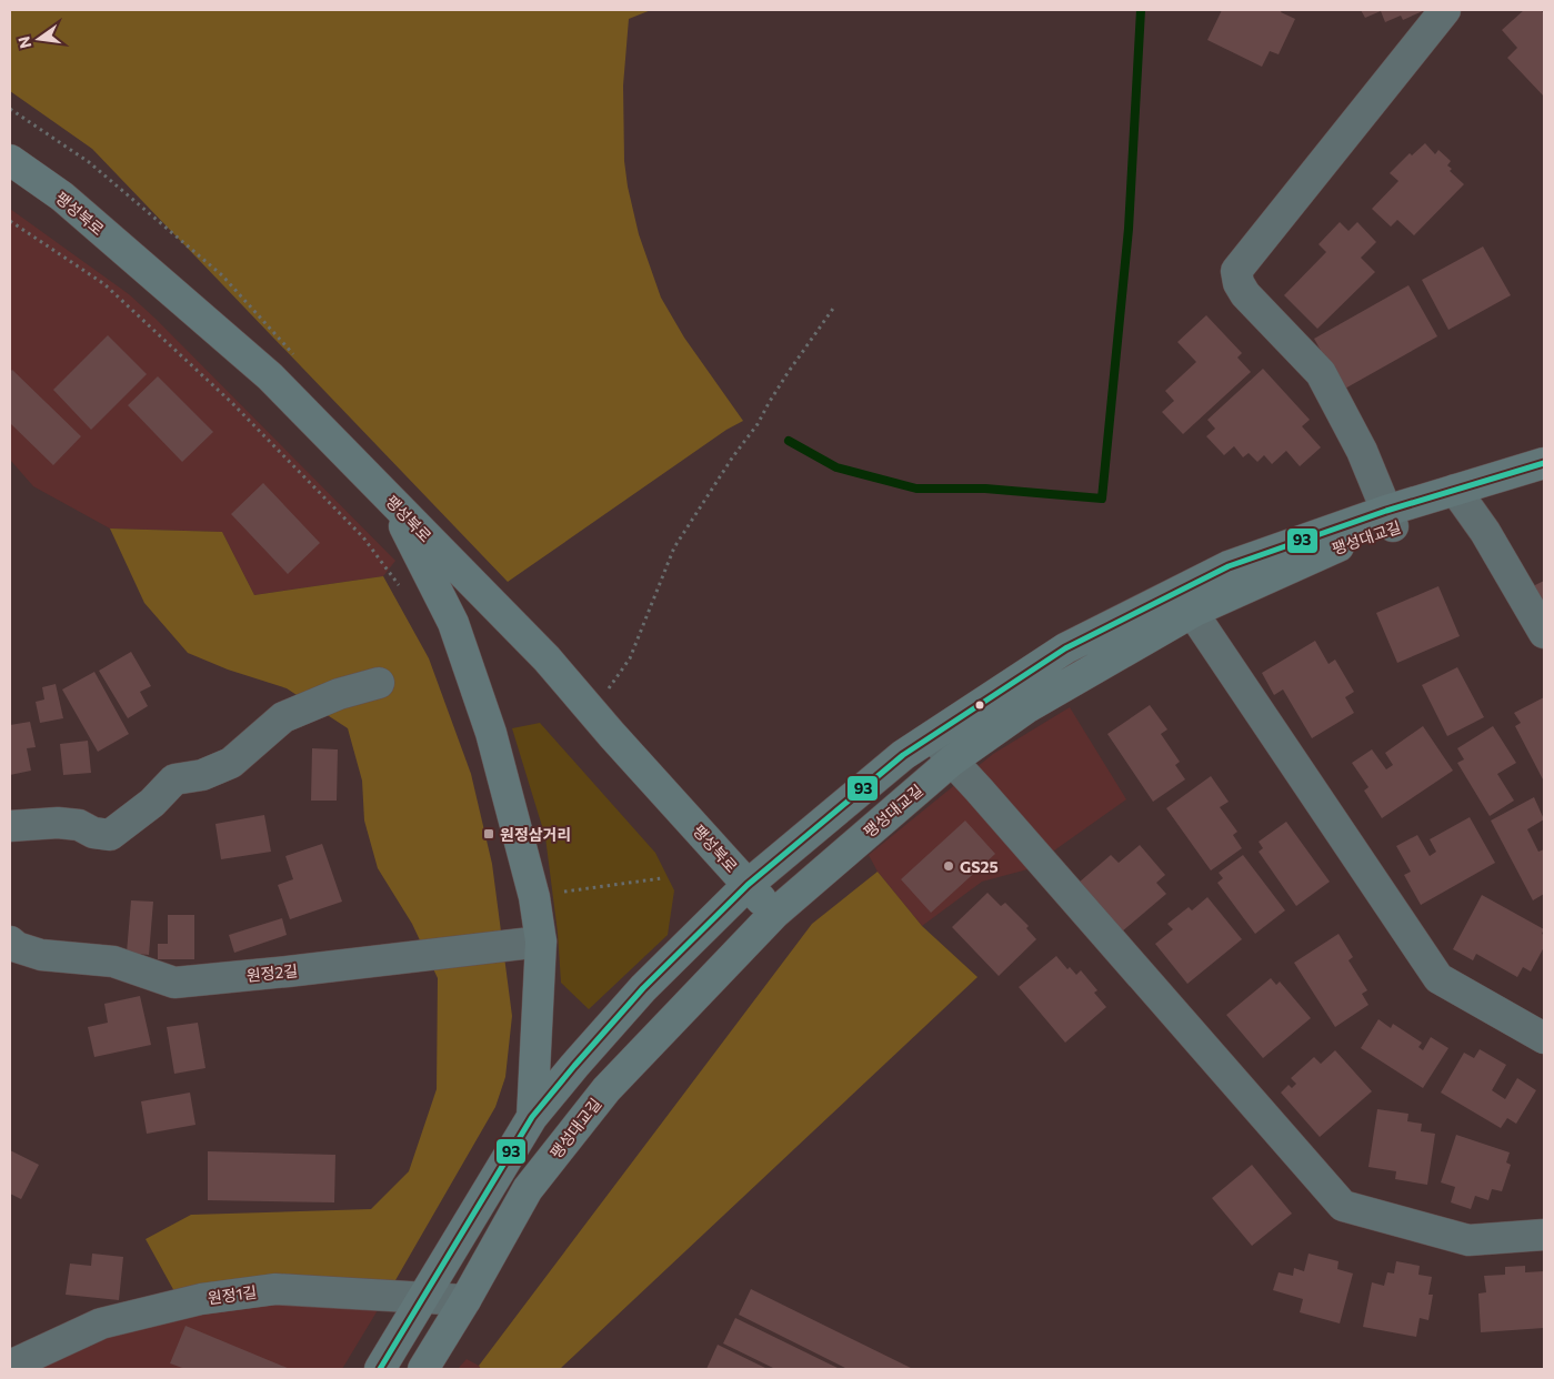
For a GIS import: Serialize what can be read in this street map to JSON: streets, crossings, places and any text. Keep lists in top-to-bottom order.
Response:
{
  "streets": {
    "main road": ["팽성북로", "팽성대교길"],
    "street": ["원정2길", "원정1길"]
  },
  "crossings": [
    ["팽성북로", "팽성대교길"],
    ["팽성대교길", "원정1길"]
  ],
  "places": {
    "transit": ["원정삼거리"],
    "other": ["GS25"]
  },
  "lines": ["transit line 93"],
  "north": "left"
}
